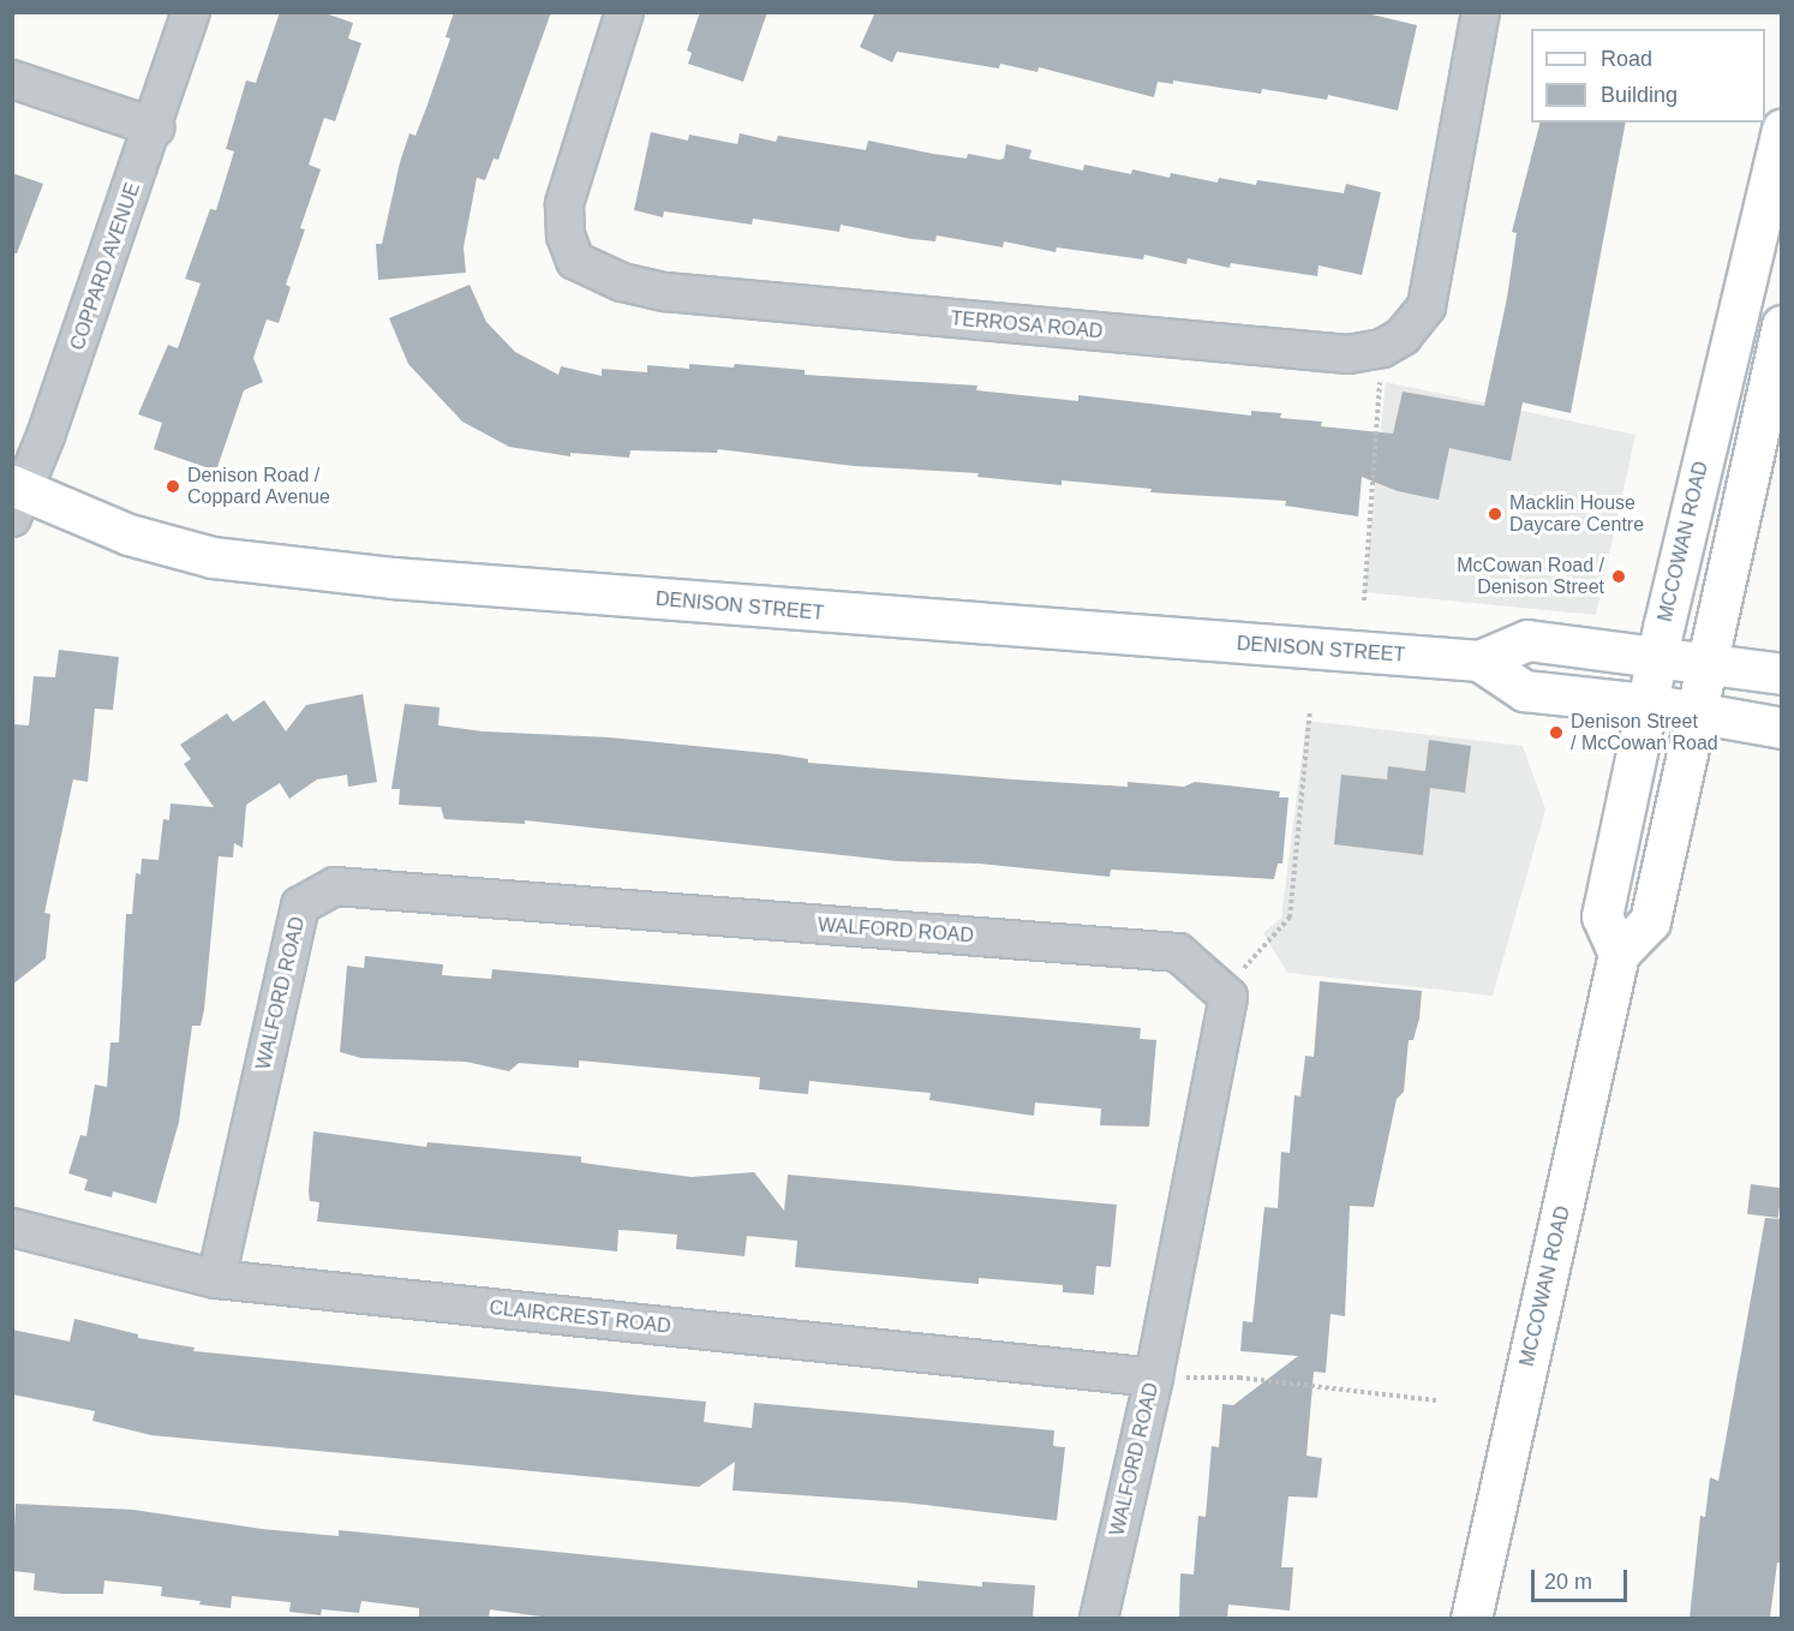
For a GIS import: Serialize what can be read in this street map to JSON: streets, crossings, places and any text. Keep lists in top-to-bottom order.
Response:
{
  "streets": {
    "main road": ["MCCOWAN ROAD", "DENISON STREET"],
    "street": [
      "COPPARD AVENUE",
      "TERROSA ROAD",
      "WALFORD ROAD",
      "CLAIRCREST ROAD"
    ]
  },
  "crossings": [
    ["COPPARD AVENUE", "DENISON STREET"],
    ["MCCOWAN ROAD", "DENISON STREET"],
    ["WALFORD ROAD", "CLAIRCREST ROAD"]
  ],
  "places": [
    "Denison Road / Coppard Avenue",
    "Macklin House Daycare Centre",
    "McCowan Road / Denison Street",
    "Denison Street / McCowan Road"
  ],
  "legend": ["Road", "Building"],
  "scale_bar": "20 m"
}
